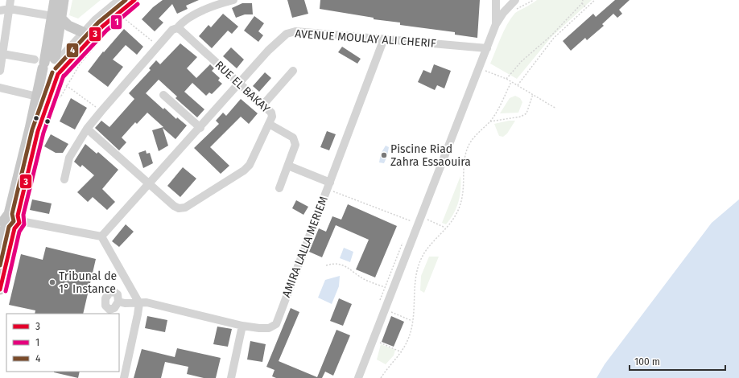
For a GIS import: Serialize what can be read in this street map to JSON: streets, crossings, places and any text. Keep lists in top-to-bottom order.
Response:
{
  "streets": {
    "street": ["AVENUE MOULAY ALI CHERIF", "RUE EL BAKAY", "AMIRA LALLA MERIEM"]
  },
  "crossings": [
    ["AVENUE MOULAY ALI CHERIF", "RUE EL BAKAY"],
    ["AVENUE MOULAY ALI CHERIF", "AMIRA LALLA MERIEM"]
  ],
  "places": ["Piscine Riad Zahra Essaouira", "Tribunal de 1° Instance"],
  "lines": ["transit line 3", "transit line 4", "transit line 1"],
  "legend": ["3", "1", "4"],
  "scale_bar": "100 m"
}
